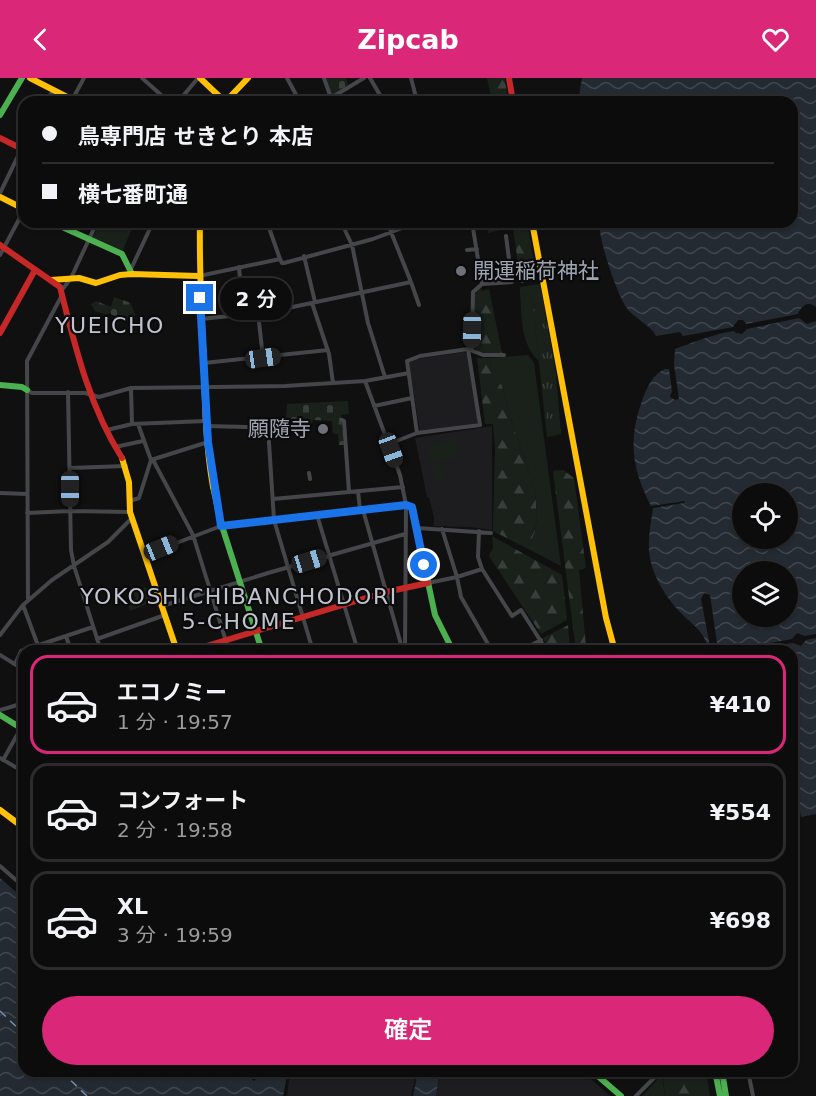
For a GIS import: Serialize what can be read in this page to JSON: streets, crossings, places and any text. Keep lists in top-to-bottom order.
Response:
{
  "districts": ["YUEICHO", "YOKOSHICHIBANCHODORI 5-CHOME"],
  "places": ["開運稲荷神社", "願隨寺"],
  "page": {
    "header": "Zipcab",
    "banner": ["鳥専門店 せきとり 本店", "横七番町通"],
    "bubble": "2 分",
    "list": [
      {
        "name": "エコノミー",
        "note": "1 分 · 19:57",
        "value": "¥410"
      },
      {
        "name": "コンフォート",
        "note": "2 分 · 19:58",
        "value": "¥554"
      },
      {
        "name": "XL",
        "note": "3 分 · 19:59",
        "value": "¥698"
      }
    ],
    "buttons": "確定"
  }
}
